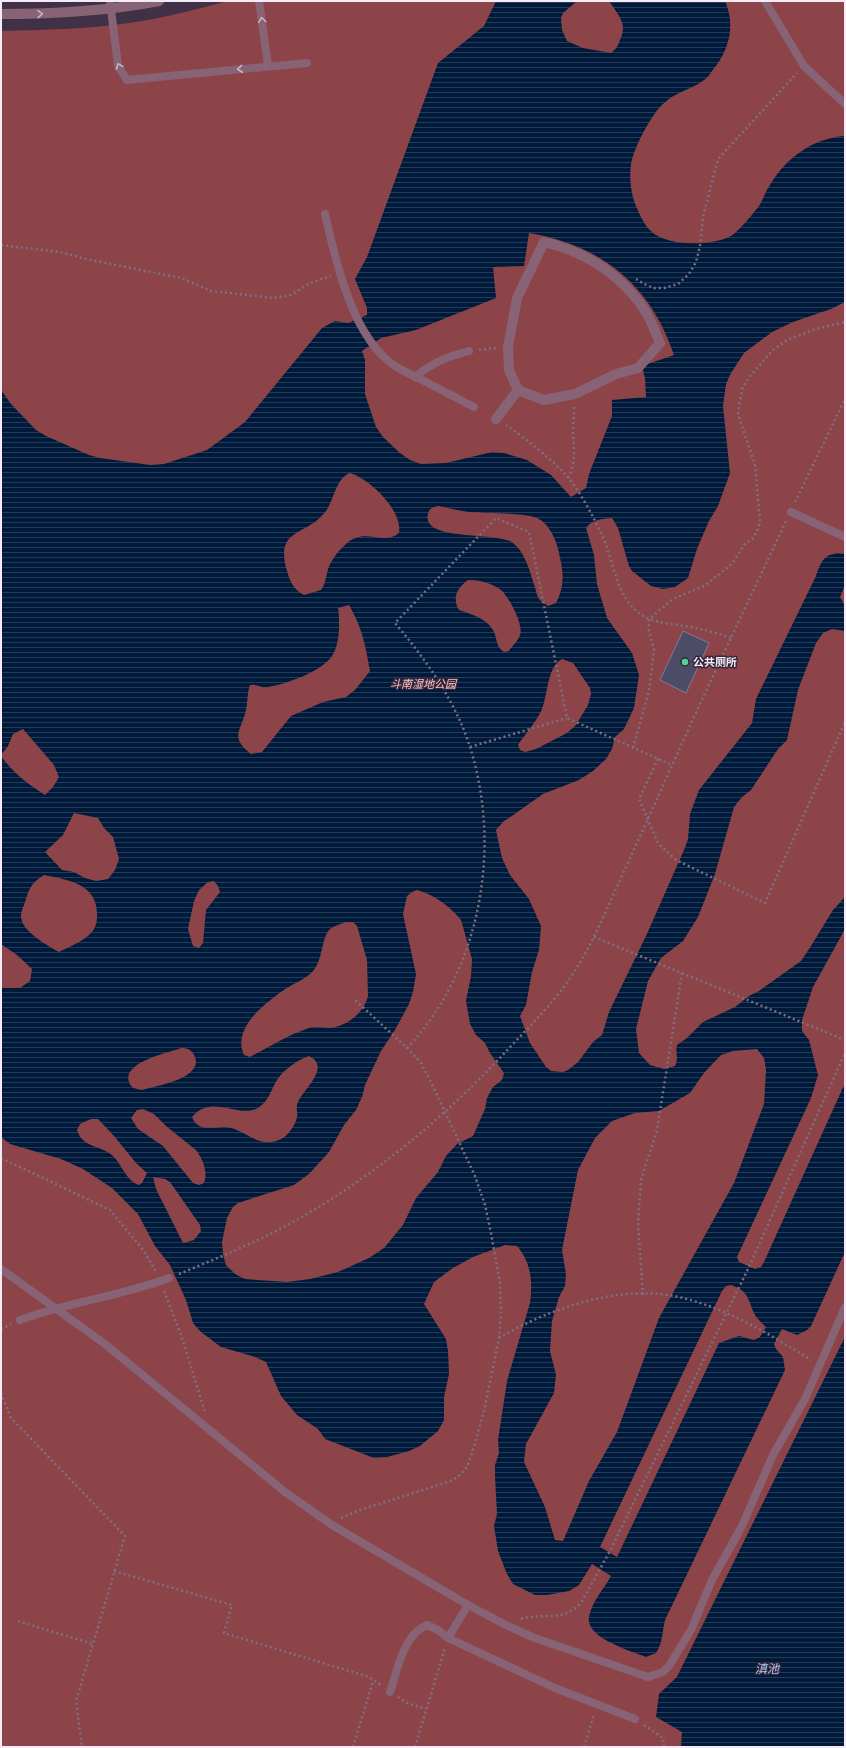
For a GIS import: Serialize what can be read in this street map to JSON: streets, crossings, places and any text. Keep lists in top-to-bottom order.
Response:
{
  "water": ["滇池"],
  "parks": ["斗南湿地公园"],
  "places": ["公共厕所"]
}
